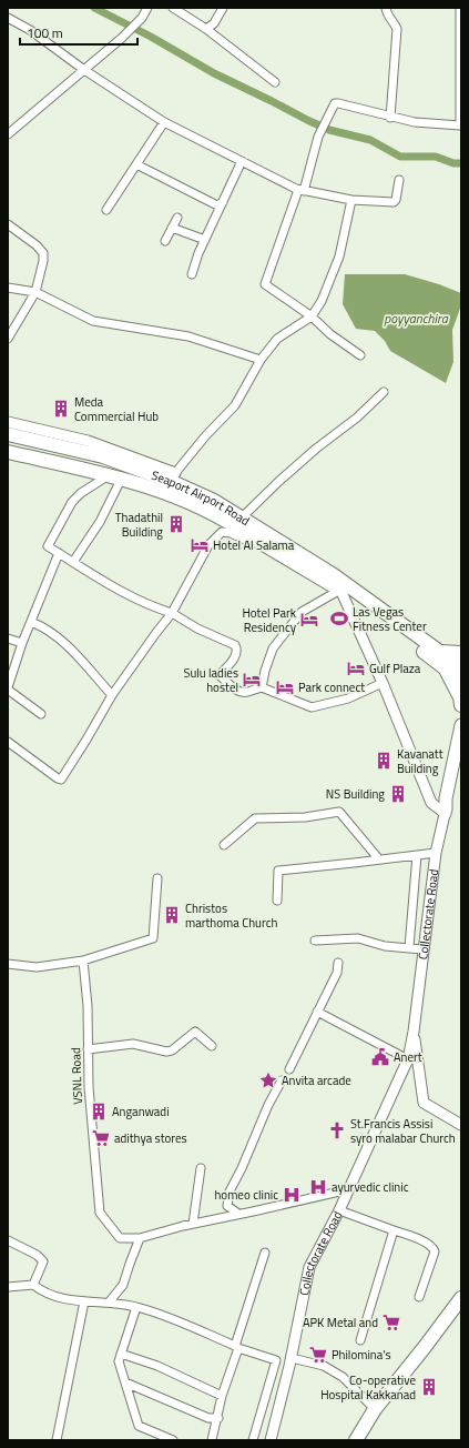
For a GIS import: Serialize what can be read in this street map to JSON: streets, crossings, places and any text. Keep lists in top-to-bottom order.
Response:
{
  "streets": {
    "main road": ["Seaport Airport Road", "Collectorate Road"],
    "street": ["VSNL Road"]
  },
  "water": ["poyyanchira"],
  "places": {
    "building": [
      "Meda Commercial Hub",
      "Thadathil Building",
      "Kavanatt Building",
      "NS Building",
      "Christos marthoma Church",
      "Anganwadi",
      "Co-operative Hospital Kakkanad"
    ],
    "hotel": [
      "Hotel Al Salama",
      "Hotel Park Residency",
      "Gulf Plaza",
      "Sulu ladies hostel",
      "Park connect"
    ],
    "sports": ["Las Vegas Fitness Center"],
    "public building": ["Anert"],
    "place": ["Anvita arcade"],
    "church": ["St.Francis Assisi syro malabar Church"],
    "supermarket": ["adithya stores", "APK Metal and", "Philomina's"],
    "hospital": ["ayurvedic clinic", "homeo clinic"]
  },
  "scale_bar": "100 m"
}
